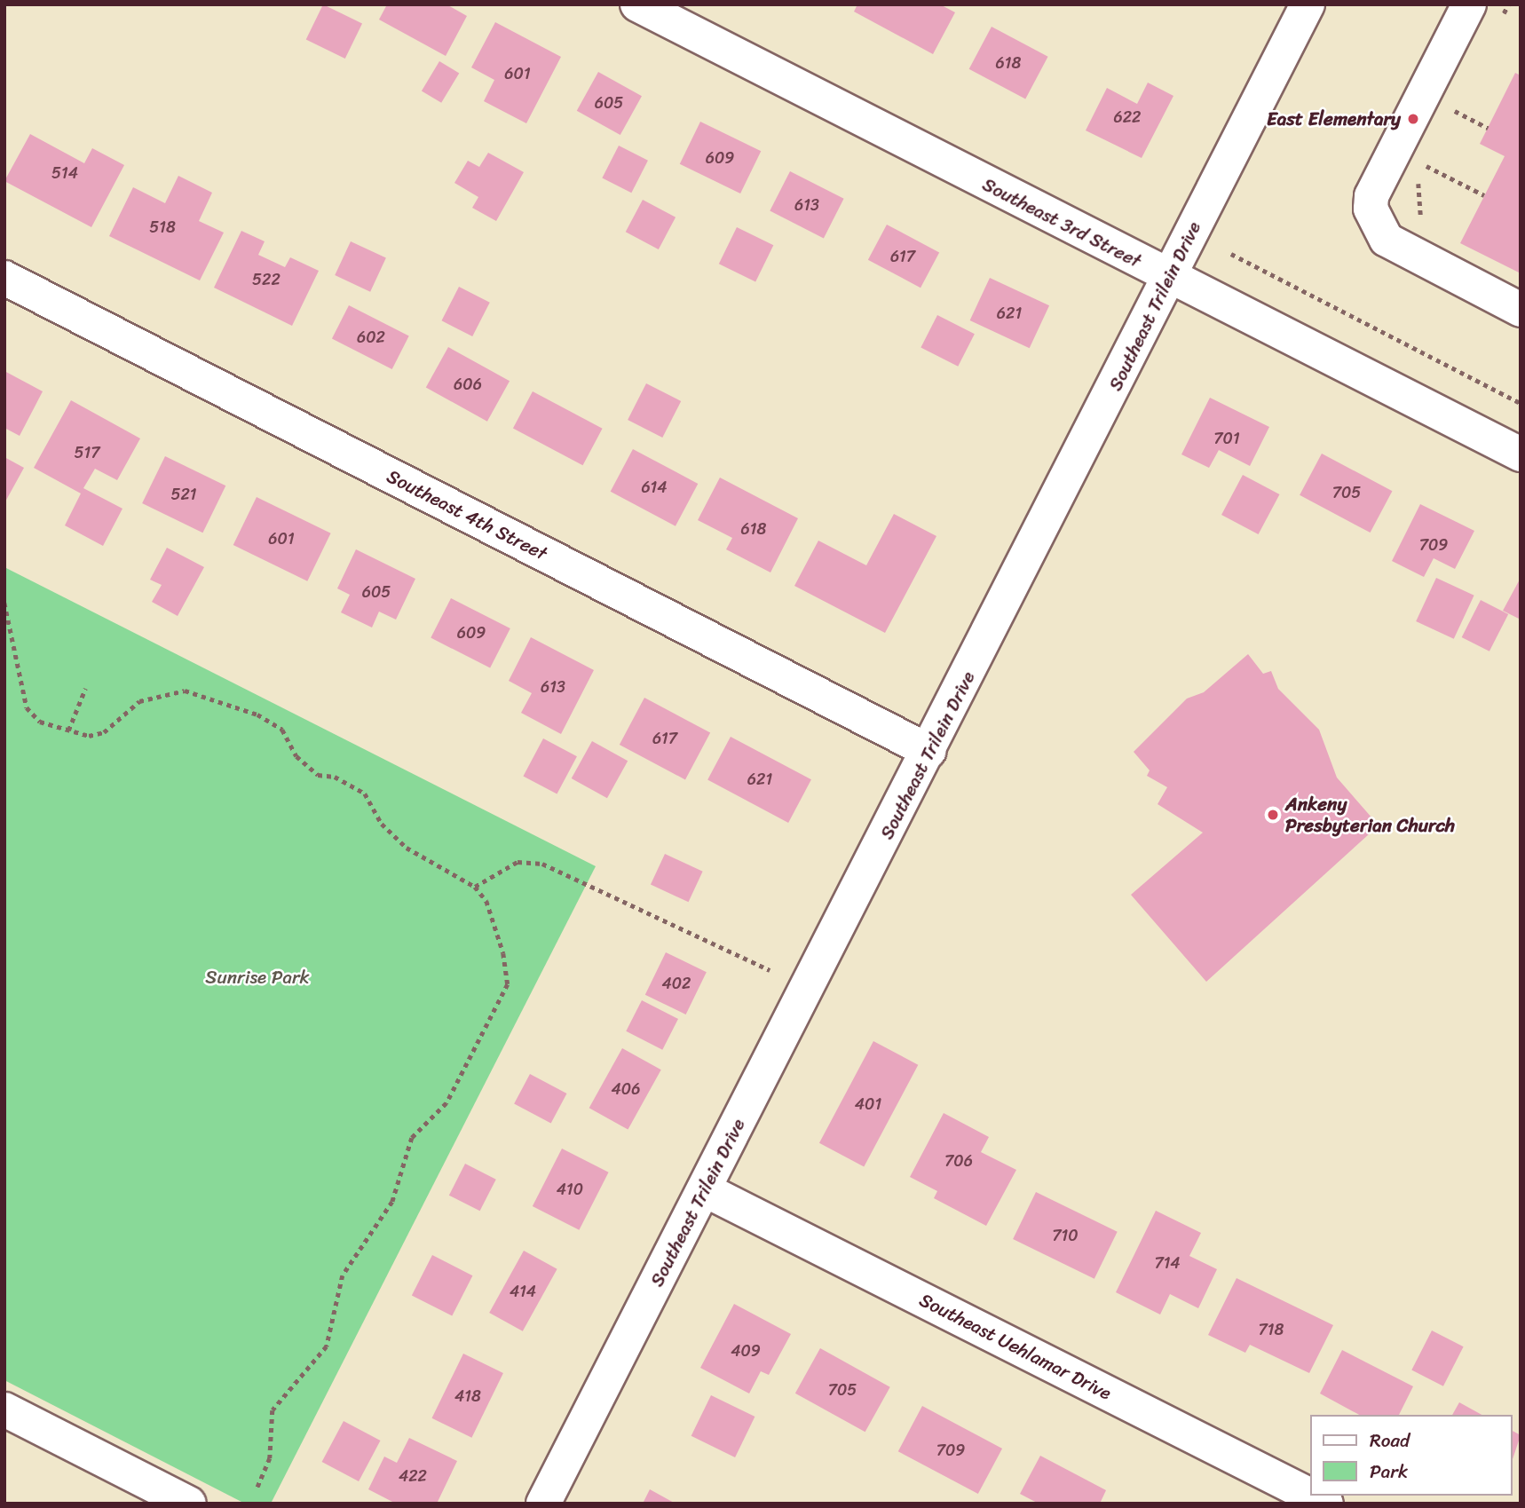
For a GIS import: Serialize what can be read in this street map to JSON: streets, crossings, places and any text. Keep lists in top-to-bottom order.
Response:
{
  "streets": {
    "street": [
      "Southeast 3rd Street",
      "Southeast Trilein Drive",
      "Southeast 4th Street",
      "Southeast Uehlamar Drive"
    ]
  },
  "crossings": [
    ["Southeast 3rd Street", "Southeast Trilein Drive"],
    ["Southeast Trilein Drive", "Southeast 4th Street"],
    ["Southeast Trilein Drive", "Southeast Uehlamar Drive"]
  ],
  "parks": ["Sunrise Park"],
  "places": ["East Elementary", "Ankeny Presbyterian Church"],
  "house_numbers": [
    "618",
    "601",
    "605",
    "622",
    "609",
    "514",
    "613",
    "518",
    "617",
    "522",
    "621",
    "602",
    "606",
    "701",
    "517",
    "614",
    "705",
    "521",
    "618",
    "601",
    "709",
    "605",
    "609",
    "613",
    "617",
    "621",
    "402",
    "406",
    "401",
    "706",
    "410",
    "710",
    "714",
    "414",
    "718",
    "409",
    "705",
    "418",
    "709",
    "422"
  ],
  "legend": ["Road", "Park"]
}
